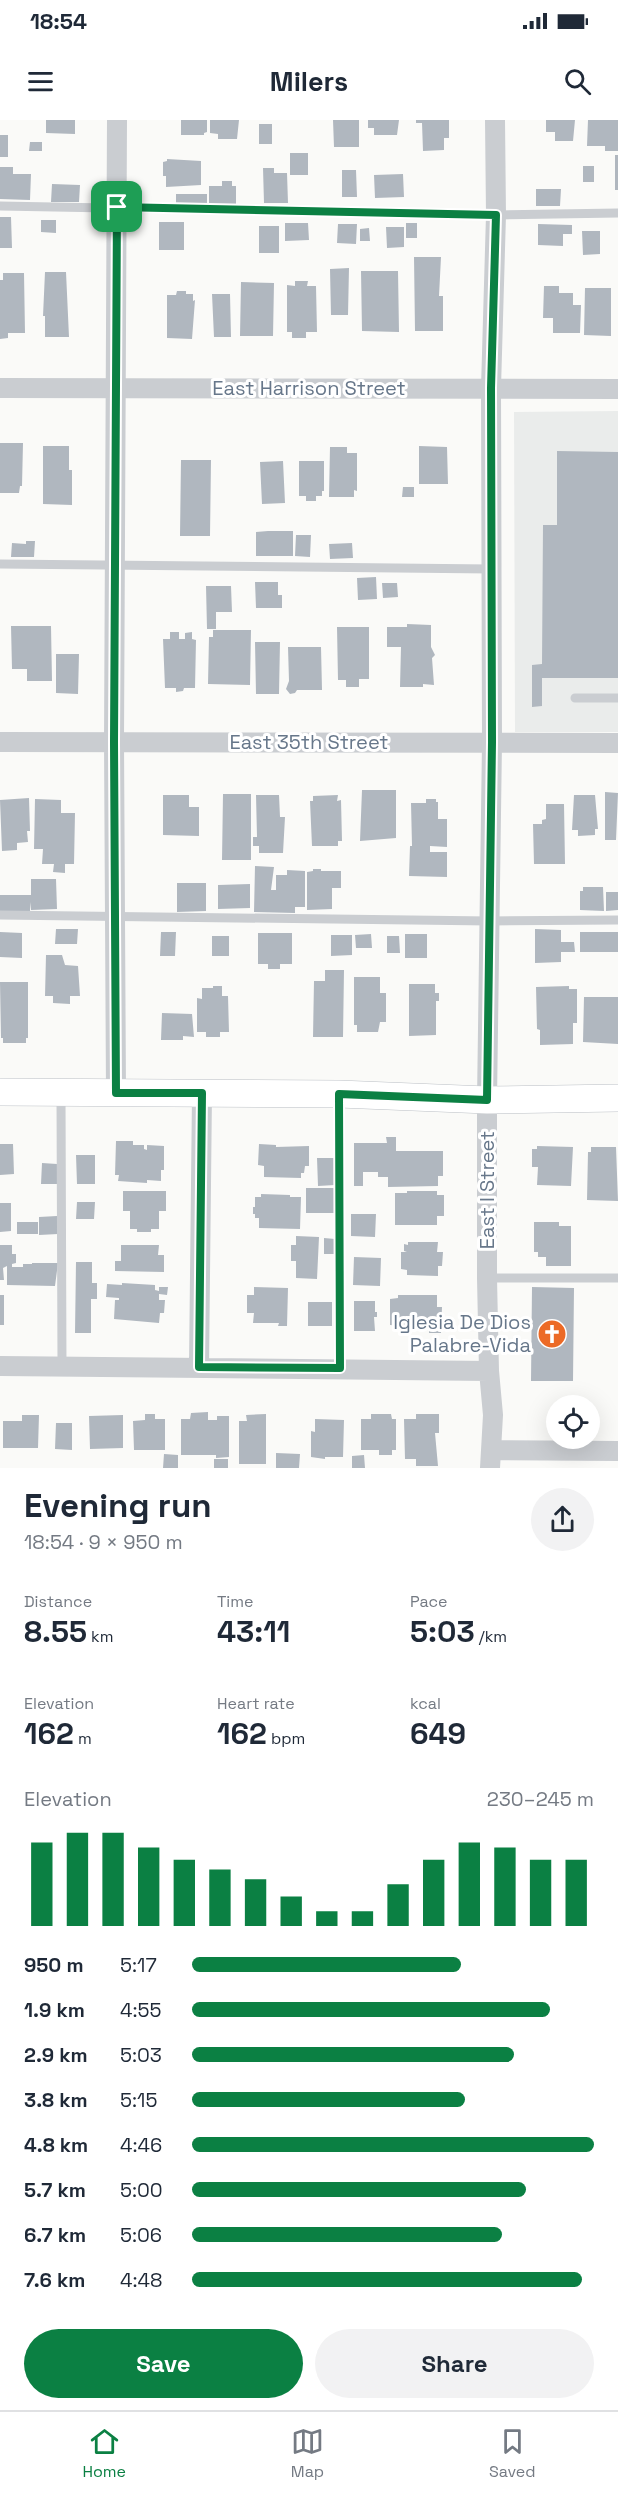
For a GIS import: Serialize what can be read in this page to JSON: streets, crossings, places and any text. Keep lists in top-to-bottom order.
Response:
{
  "streets": {
    "street": ["East Harrison Street", "East 35th Street", "East I Street"]
  },
  "crossings": [
    ["East Harrison Street", "East I Street"],
    ["East 35th Street", "East I Street"]
  ],
  "places": {
    "church": ["Iglesia De Dios Palabre-Vida"]
  },
  "page": {
    "status": "18:54",
    "header": "Milers",
    "heading": ["Evening run", "18:54 · 9 × 950 m"],
    "stats": [
      ["Distance", "8.55 km"],
      ["Time", "43:11"],
      ["Pace", "5:03 /km"],
      ["Elevation", "162 m"],
      ["Heart rate", "162 bpm"],
      ["kcal", "649"]
    ],
    "chart": ["Elevation", "230–245 m"],
    "list": [
      {
        "name": "950 m",
        "note": "5:17"
      },
      {
        "name": "1.9 km",
        "note": "4:55"
      },
      {
        "name": "2.9 km",
        "note": "5:03"
      },
      {
        "name": "3.8 km",
        "note": "5:15"
      },
      {
        "name": "4.8 km",
        "note": "4:46"
      },
      {
        "name": "5.7 km",
        "note": "5:00"
      },
      {
        "name": "6.7 km",
        "note": "5:06"
      },
      {
        "name": "7.6 km",
        "note": "4:48"
      }
    ],
    "buttons": ["Save", "Share"],
    "tabs": ["Home", "Map", "Saved"]
  }
}
